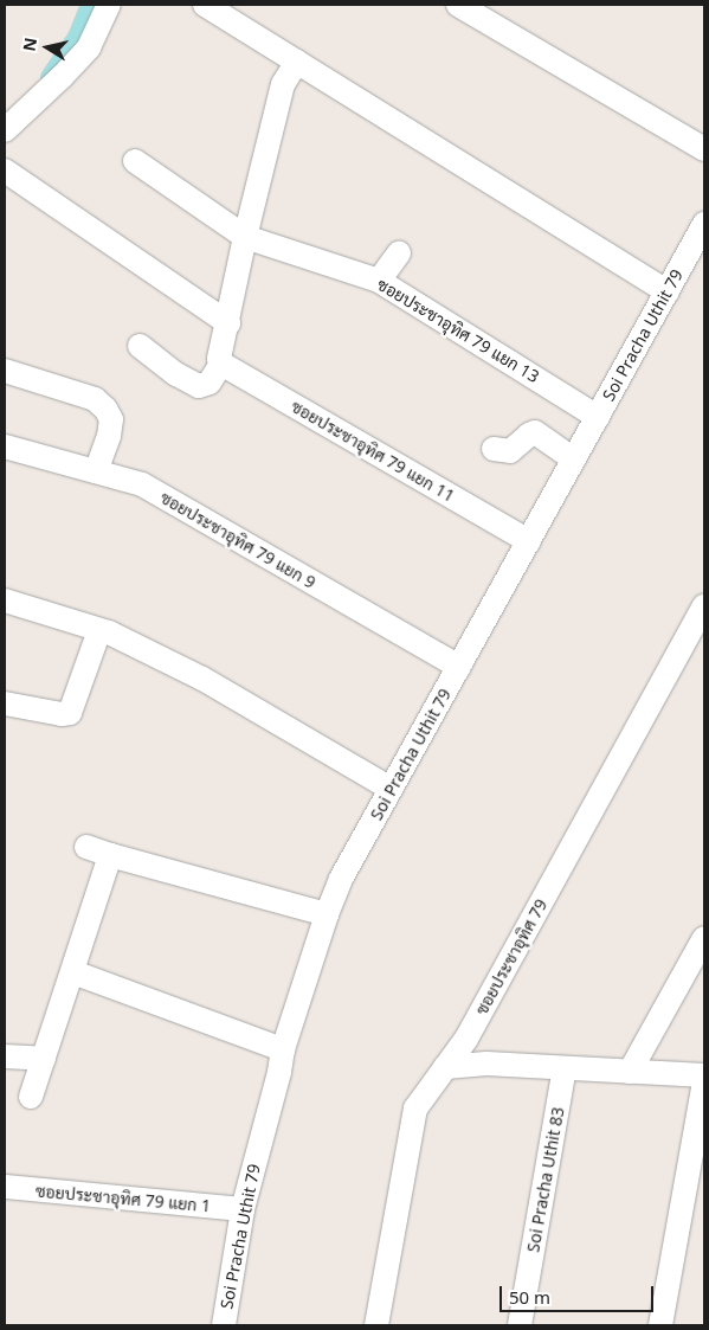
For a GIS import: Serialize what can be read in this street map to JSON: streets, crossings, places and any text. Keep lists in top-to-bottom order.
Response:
{
  "streets": {
    "street": [
      "ซอยประชาอุทิศ 79 แยก 13",
      "Soi Pracha Uthit 79",
      "ซอยประชาอุทิศ 79 แยก 11",
      "ซอยประชาอุทิศ 79 แยก 9",
      "ซอยประชาอุทิศ 79",
      "Soi Pracha Uthit 83",
      "ซอยประชาอุทิศ 79 แยก 1"
    ]
  },
  "crossings": [
    ["ซอยประชาอุทิศ 79 แยก 13", "Soi Pracha Uthit 79"],
    ["Soi Pracha Uthit 79", "ซอยประชาอุทิศ 79 แยก 11"],
    ["Soi Pracha Uthit 79", "ซอยประชาอุทิศ 79 แยก 9"],
    ["Soi Pracha Uthit 79", "ซอยประชาอุทิศ 79 แยก 1"]
  ],
  "scale_bar": "50 m",
  "north": "left"
}
